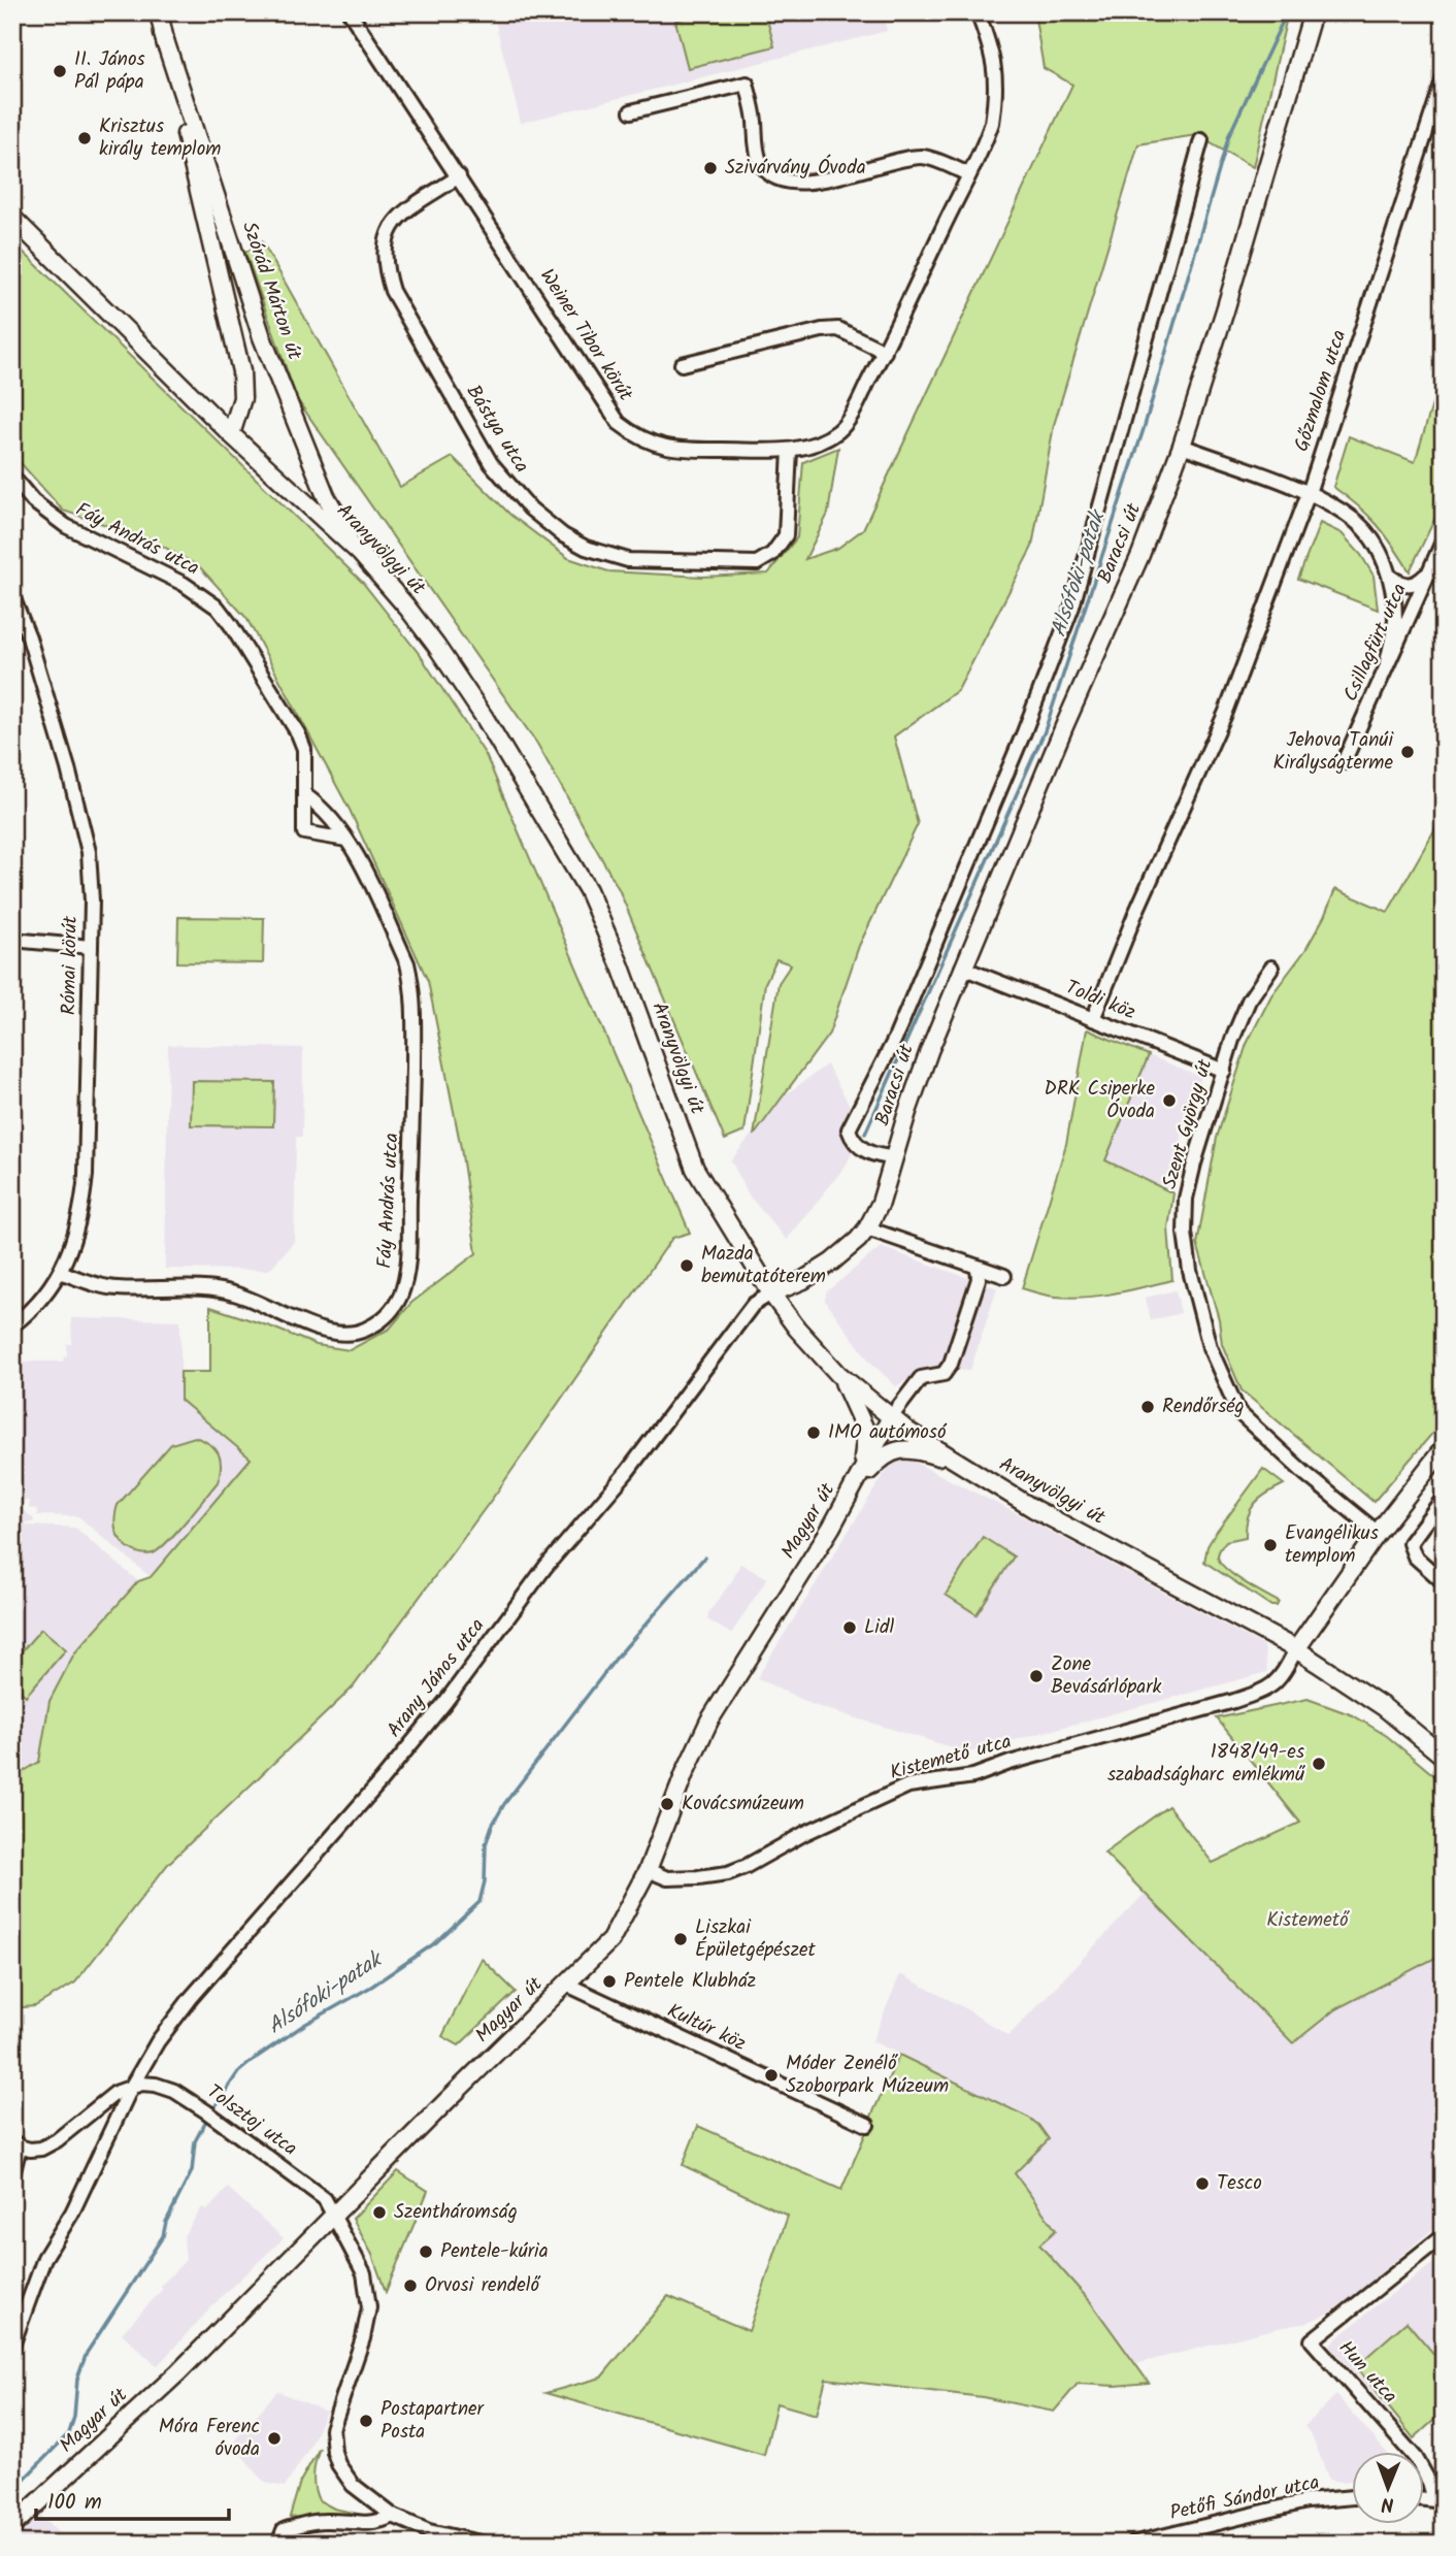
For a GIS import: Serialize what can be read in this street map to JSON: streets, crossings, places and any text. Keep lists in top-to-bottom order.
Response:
{
  "streets": {
    "street": [
      "Szórád Márton út",
      "Weiner Tibor körút",
      "Gőzmalom utca",
      "Bástya utca",
      "Fáy András utca",
      "Baracsi út",
      "Aranyvölgyi út",
      "Csillagfürt utca",
      "Római körút",
      "Toldi köz",
      "Szent György út",
      "Magyar út",
      "Arany János utca",
      "Kistemető utca",
      "Kultúr köz",
      "Tolsztoj utca",
      "Hun utca",
      "Petőfi Sándor utca"
    ]
  },
  "crossings": [
    ["Szórád Márton út", "Aranyvölgyi út"],
    ["Weiner Tibor körút", "Bástya utca"],
    ["Gőzmalom utca", "Toldi köz"],
    ["Fáy András utca", "Római körút"],
    ["Baracsi út", "Aranyvölgyi út"],
    ["Baracsi út", "Toldi köz"],
    ["Baracsi út", "Arany János utca"],
    ["Aranyvölgyi út", "Magyar út"],
    ["Aranyvölgyi út", "Arany János utca"],
    ["Aranyvölgyi út", "Kistemető utca"],
    ["Toldi köz", "Szent György út"],
    ["Magyar út", "Kistemető utca"],
    ["Magyar út", "Kultúr köz"],
    ["Magyar út", "Tolsztoj utca"],
    ["Arany János utca", "Tolsztoj utca"]
  ],
  "water": ["Alsófoki-patak"],
  "parks": ["Kistemető"],
  "places": [
    "II. János Pál pápa",
    "Krisztus király templom",
    "Szivárvány Óvoda",
    "Jehova Tanúi Királyságterme",
    "DRK Csiperke Óvoda",
    "Mazda bemutatóterem",
    "Rendőrség",
    "IMO autómosó",
    "Evangélikus templom",
    "Lidl",
    "Zone Bevásárlópark",
    "1848/49-es szabadságharc emlékmű",
    "Kovácsmúzeum",
    "Liszkai Épületgépészet",
    "Pentele Klubház",
    "Móder Zenélő Szoborpark Múzeum",
    "Tesco",
    "Szentháromság",
    "Pentele-kúria",
    "Orvosi rendelő",
    "Postapartner Posta",
    "Móra Ferenc óvoda"
  ],
  "scale_bar": "100 m",
  "north": "bottom"
}
